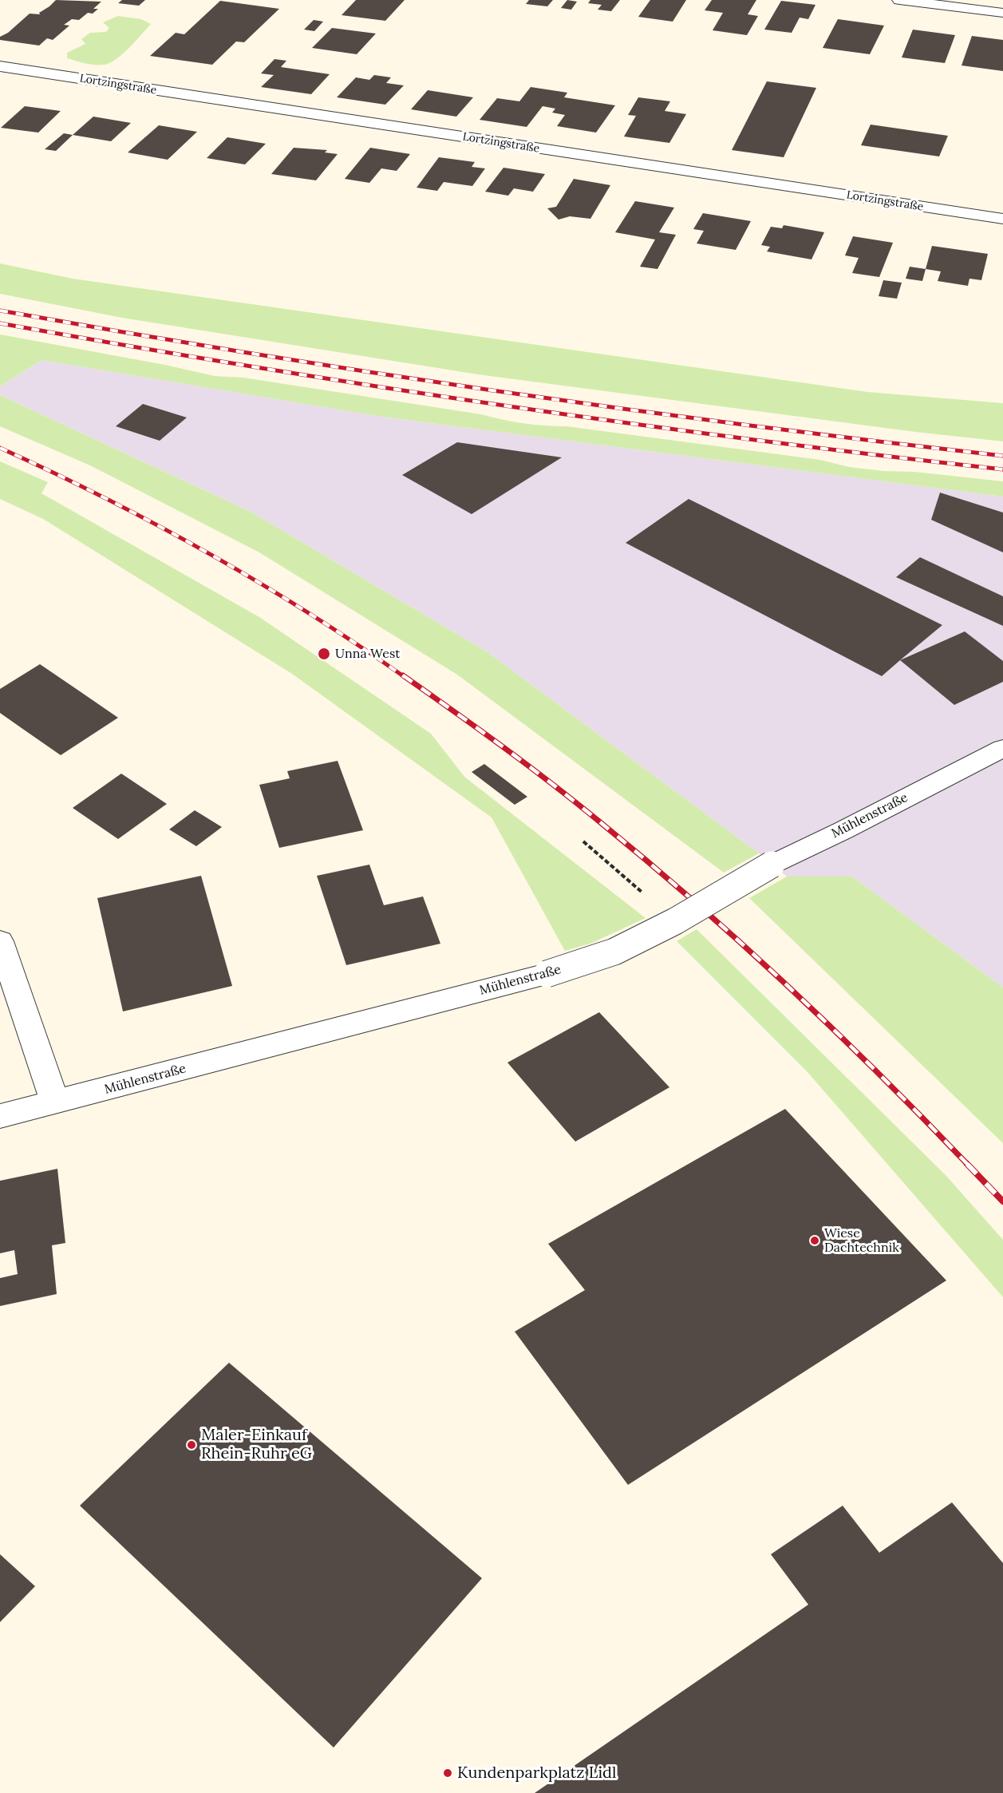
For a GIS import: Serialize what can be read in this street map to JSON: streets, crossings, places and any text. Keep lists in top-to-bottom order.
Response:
{
  "streets": {
    "street": ["Lortzingstraße", "Mühlenstraße"]
  },
  "places": [
    "Unna West",
    "Wiese Dachtechnik",
    "Maler-Einkauf Rhein-Ruhr eG",
    "Kundenparkplatz Lidl"
  ]
}
